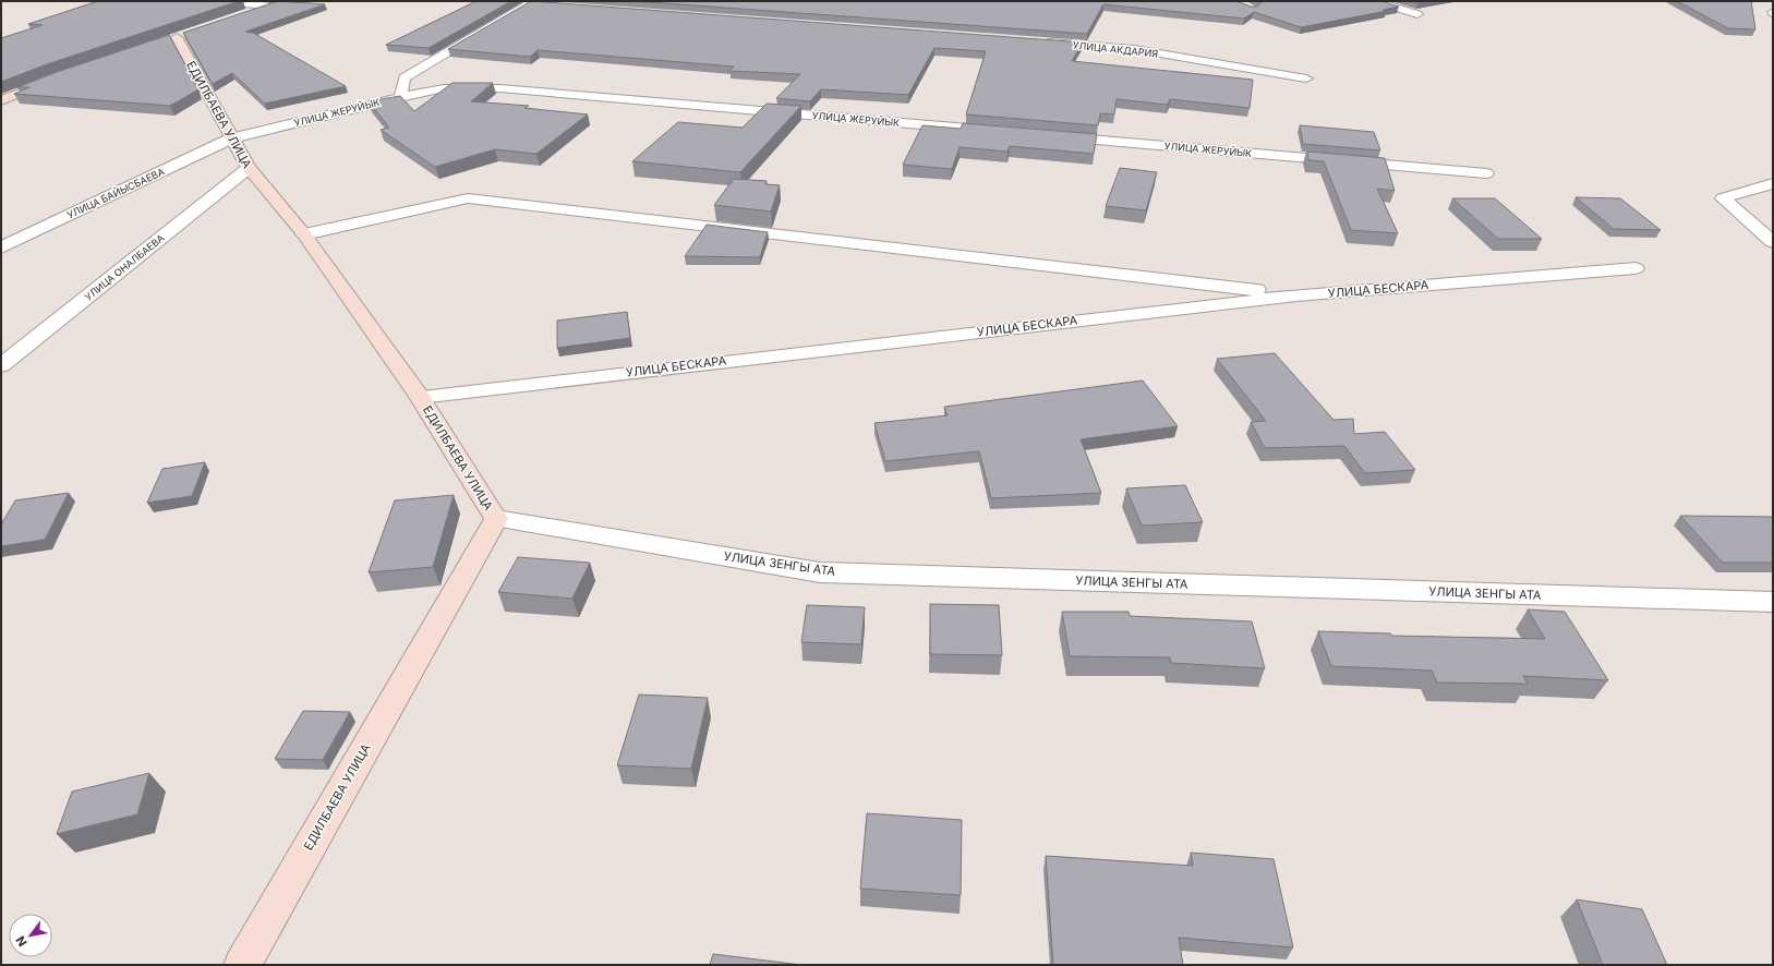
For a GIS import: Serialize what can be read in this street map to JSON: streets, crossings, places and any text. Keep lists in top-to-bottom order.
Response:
{
  "streets": {
    "street": [
      "УЛИЦА АКДАРИЯ",
      "УЛИЦА ЖЕРУЙЫК",
      "ЕДИЛБАЕВА УЛИЦА",
      "УЛИЦА БАЙЫСБАЕВА",
      "УЛИЦА ОНАЛБАЕВА",
      "УЛИЦА БЕСКАРА",
      "УЛИЦА ЗЕНГЫ АТА"
    ]
  },
  "crossings": [
    ["УЛИЦА ЖЕРУЙЫК", "ЕДИЛБАЕВА УЛИЦА"],
    ["УЛИЦА ЖЕРУЙЫК", "УЛИЦА БАЙЫСБАЕВА"],
    ["ЕДИЛБАЕВА УЛИЦА", "УЛИЦА БАЙЫСБАЕВА"],
    ["ЕДИЛБАЕВА УЛИЦА", "УЛИЦА ОНАЛБАЕВА"],
    ["ЕДИЛБАЕВА УЛИЦА", "УЛИЦА БЕСКАРА"],
    ["ЕДИЛБАЕВА УЛИЦА", "УЛИЦА ЗЕНГЫ АТА"]
  ],
  "north": "bottom left"
}
